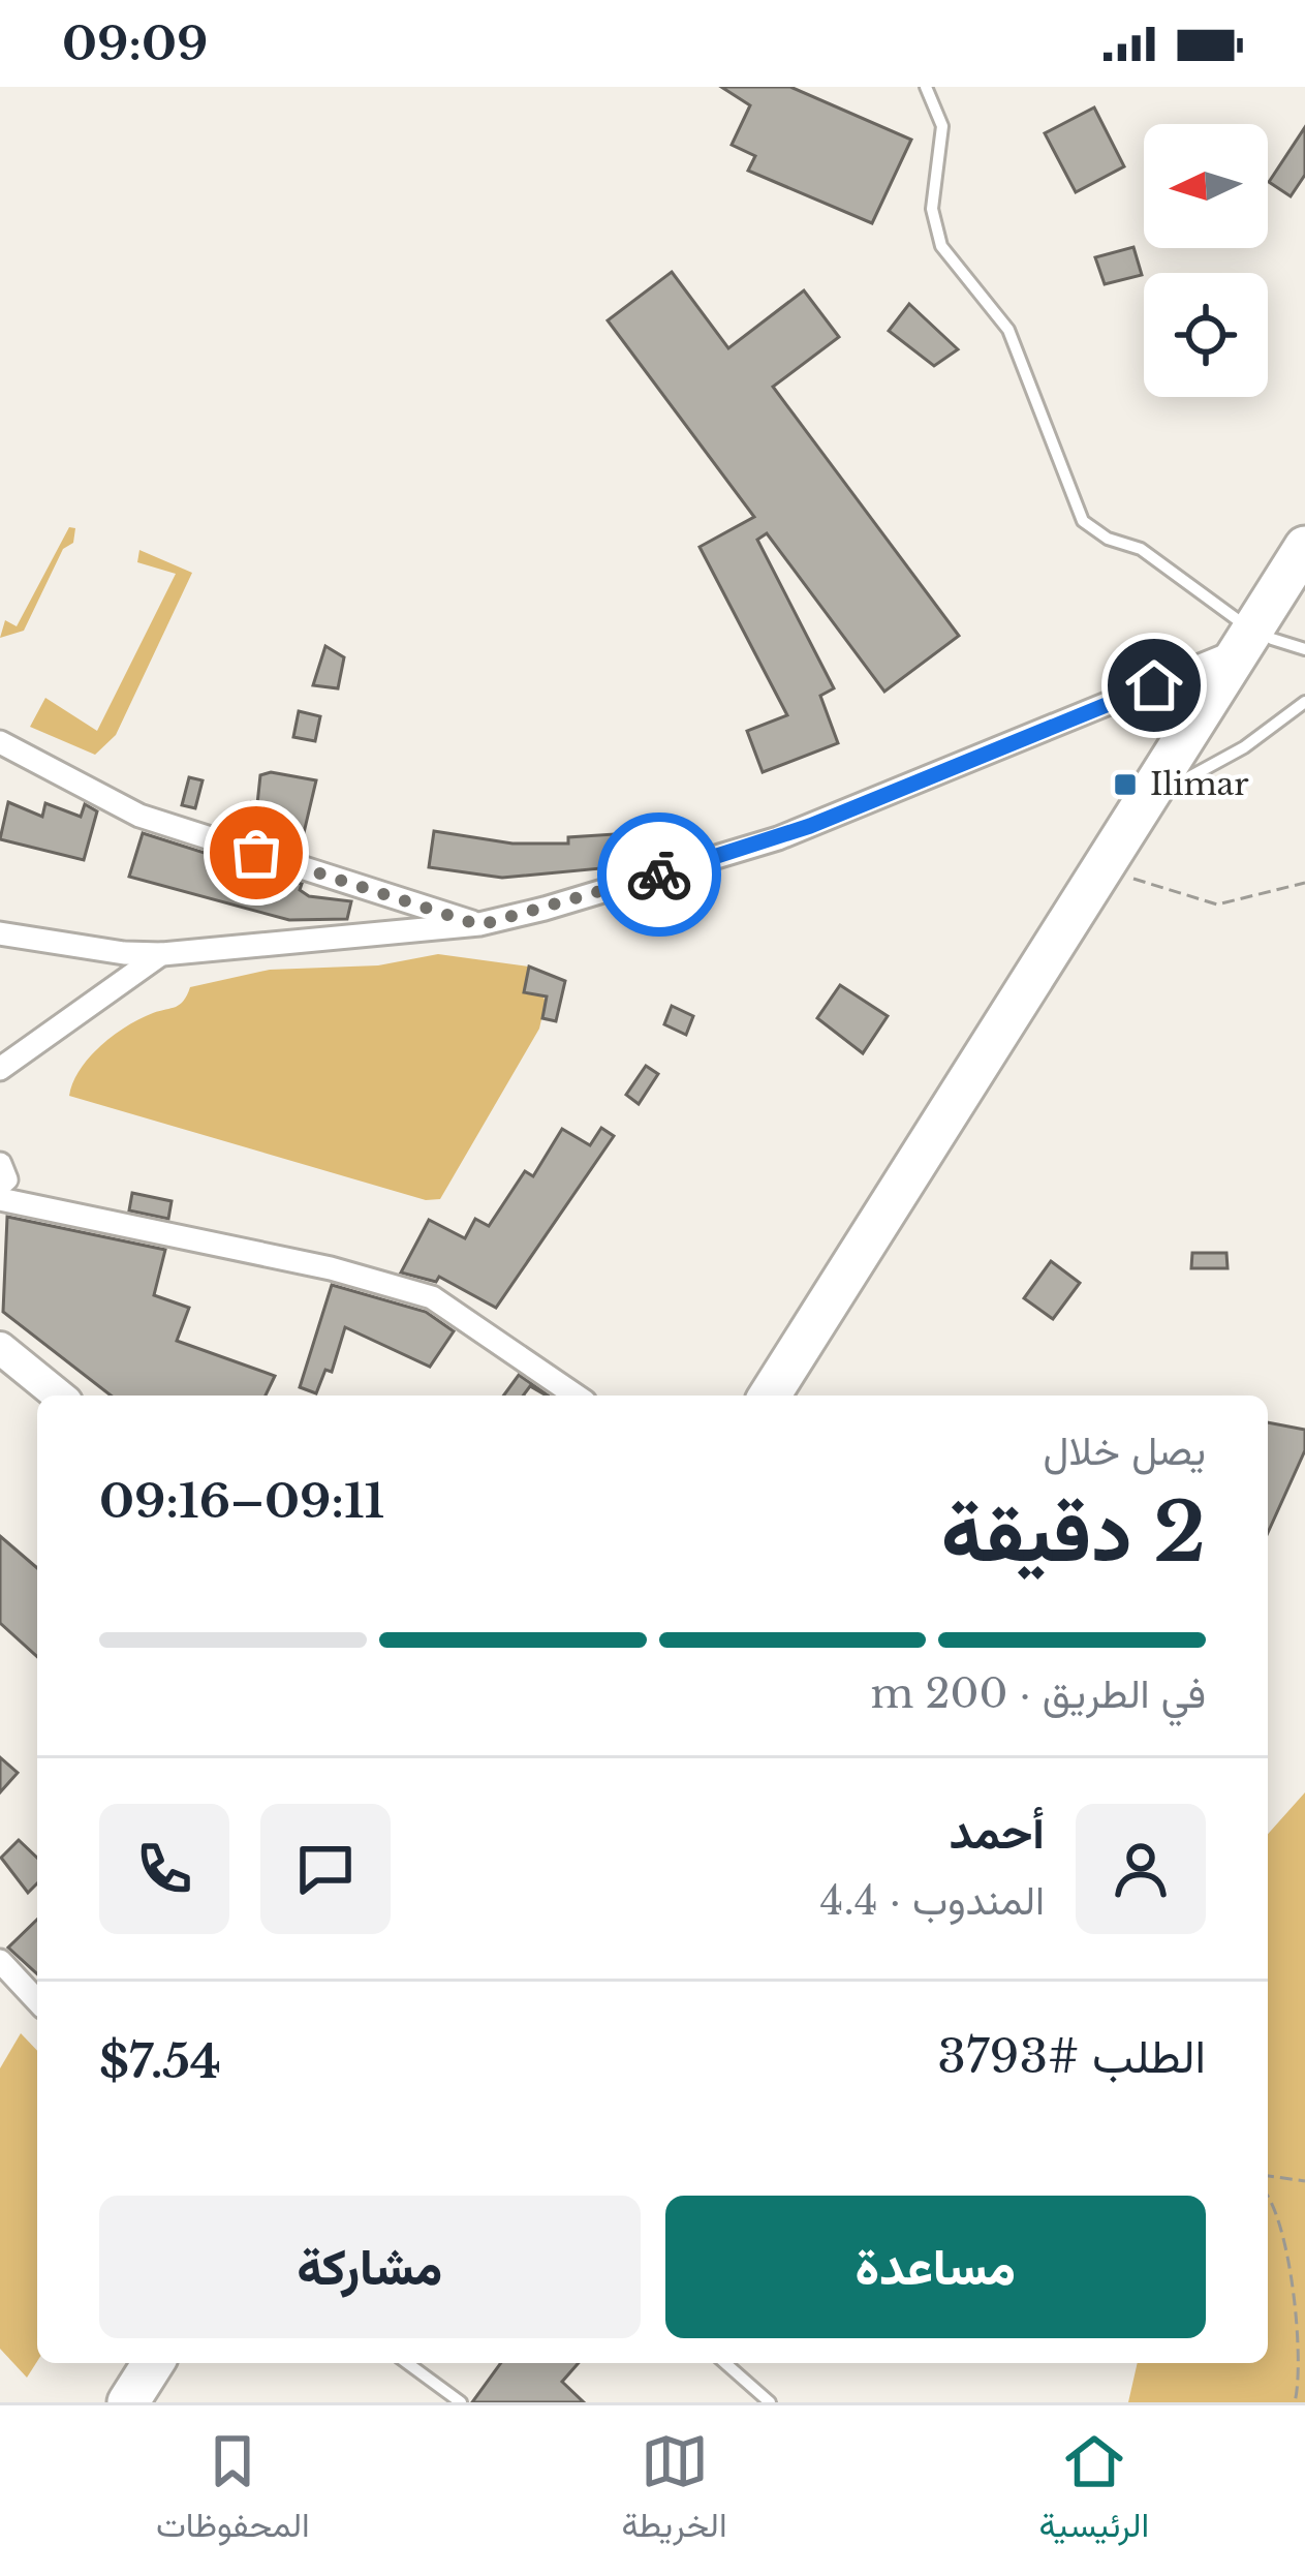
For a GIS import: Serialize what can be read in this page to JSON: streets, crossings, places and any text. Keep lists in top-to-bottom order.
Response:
{
  "places": {
    "transit": ["Ilimar"]
  },
  "north": "left",
  "page": {
    "status": "09:09",
    "heading": ["2 دقيقة", "يصل خلال", "09:11–09:16"],
    "panel": [
      "أحمد",
      "المندوب · 4.4",
      "الطلب #3793",
      "$7.54"
    ],
    "bar": "في الطريق · 200 m",
    "buttons": ["مساعدة", "مشاركة"],
    "tabs": ["الرئيسية", "الخريطة", "المحفوظات"]
  }
}
